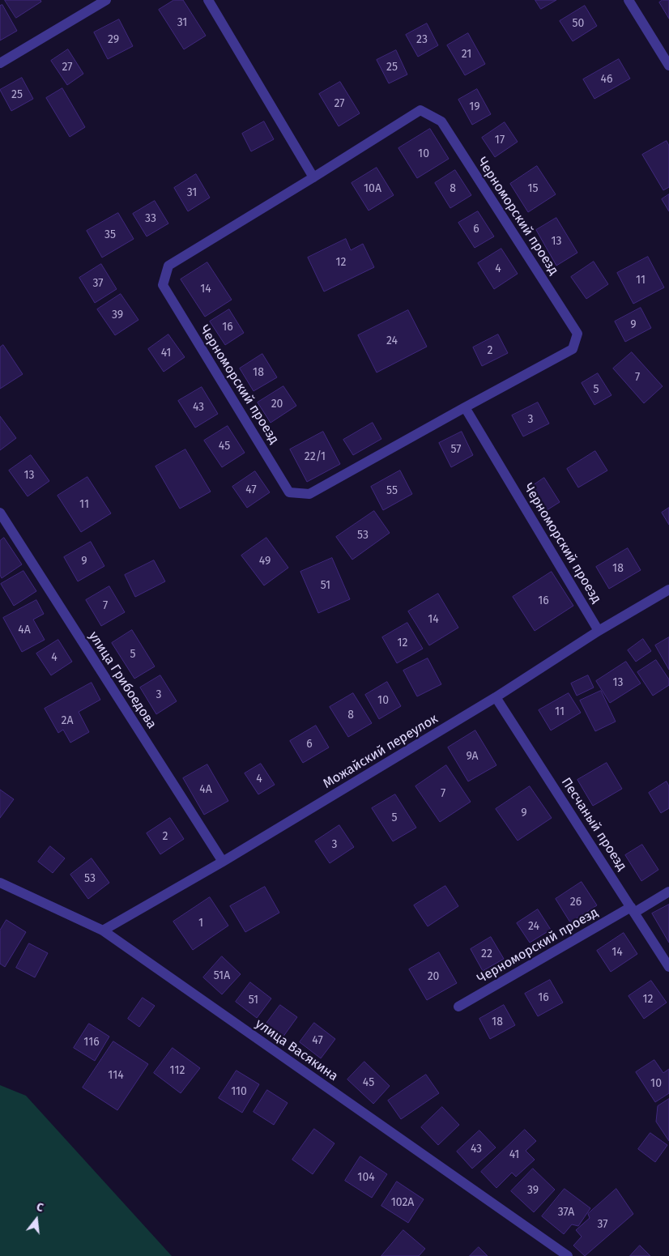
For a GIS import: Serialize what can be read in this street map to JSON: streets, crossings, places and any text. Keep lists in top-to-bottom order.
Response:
{
  "streets": {
    "street": [
      "Черноморский проезд",
      "улица Грибоедова",
      "Можайский переулок",
      "Песчаный проезд",
      "улица Васякина"
    ]
  },
  "crossings": [
    ["Черноморский проезд", "Можайский переулок"],
    ["Черноморский проезд", "Песчаный проезд"],
    ["улица Грибоедова", "Можайский переулок"],
    ["Можайский переулок", "Песчаный проезд"],
    ["Можайский переулок", "улица Васякина"]
  ],
  "house_numbers": [
    "31",
    "50",
    "29",
    "23",
    "21",
    "27",
    "25",
    "46",
    "25",
    "27",
    "19",
    "17",
    "10",
    "10А",
    "8",
    "15",
    "31",
    "33",
    "6",
    "35",
    "13",
    "12",
    "4",
    "11",
    "37",
    "14",
    "39",
    "9",
    "16",
    "24",
    "2",
    "41",
    "18",
    "7",
    "5",
    "20",
    "43",
    "3",
    "45",
    "57",
    "22/1",
    "13",
    "47",
    "55",
    "11",
    "53",
    "9",
    "49",
    "18",
    "51",
    "16",
    "7",
    "14",
    "4А",
    "12",
    "5",
    "4",
    "13",
    "3",
    "10",
    "11",
    "8",
    "2А",
    "6",
    "9А",
    "4",
    "4А",
    "7",
    "9",
    "5",
    "2",
    "3",
    "53",
    "26",
    "1",
    "24",
    "14",
    "22",
    "51А",
    "20",
    "16",
    "12",
    "51",
    "18",
    "47",
    "116",
    "112",
    "114",
    "45",
    "10",
    "110",
    "43",
    "41",
    "104",
    "39",
    "102А",
    "37А",
    "37"
  ],
  "north": "top"
}
